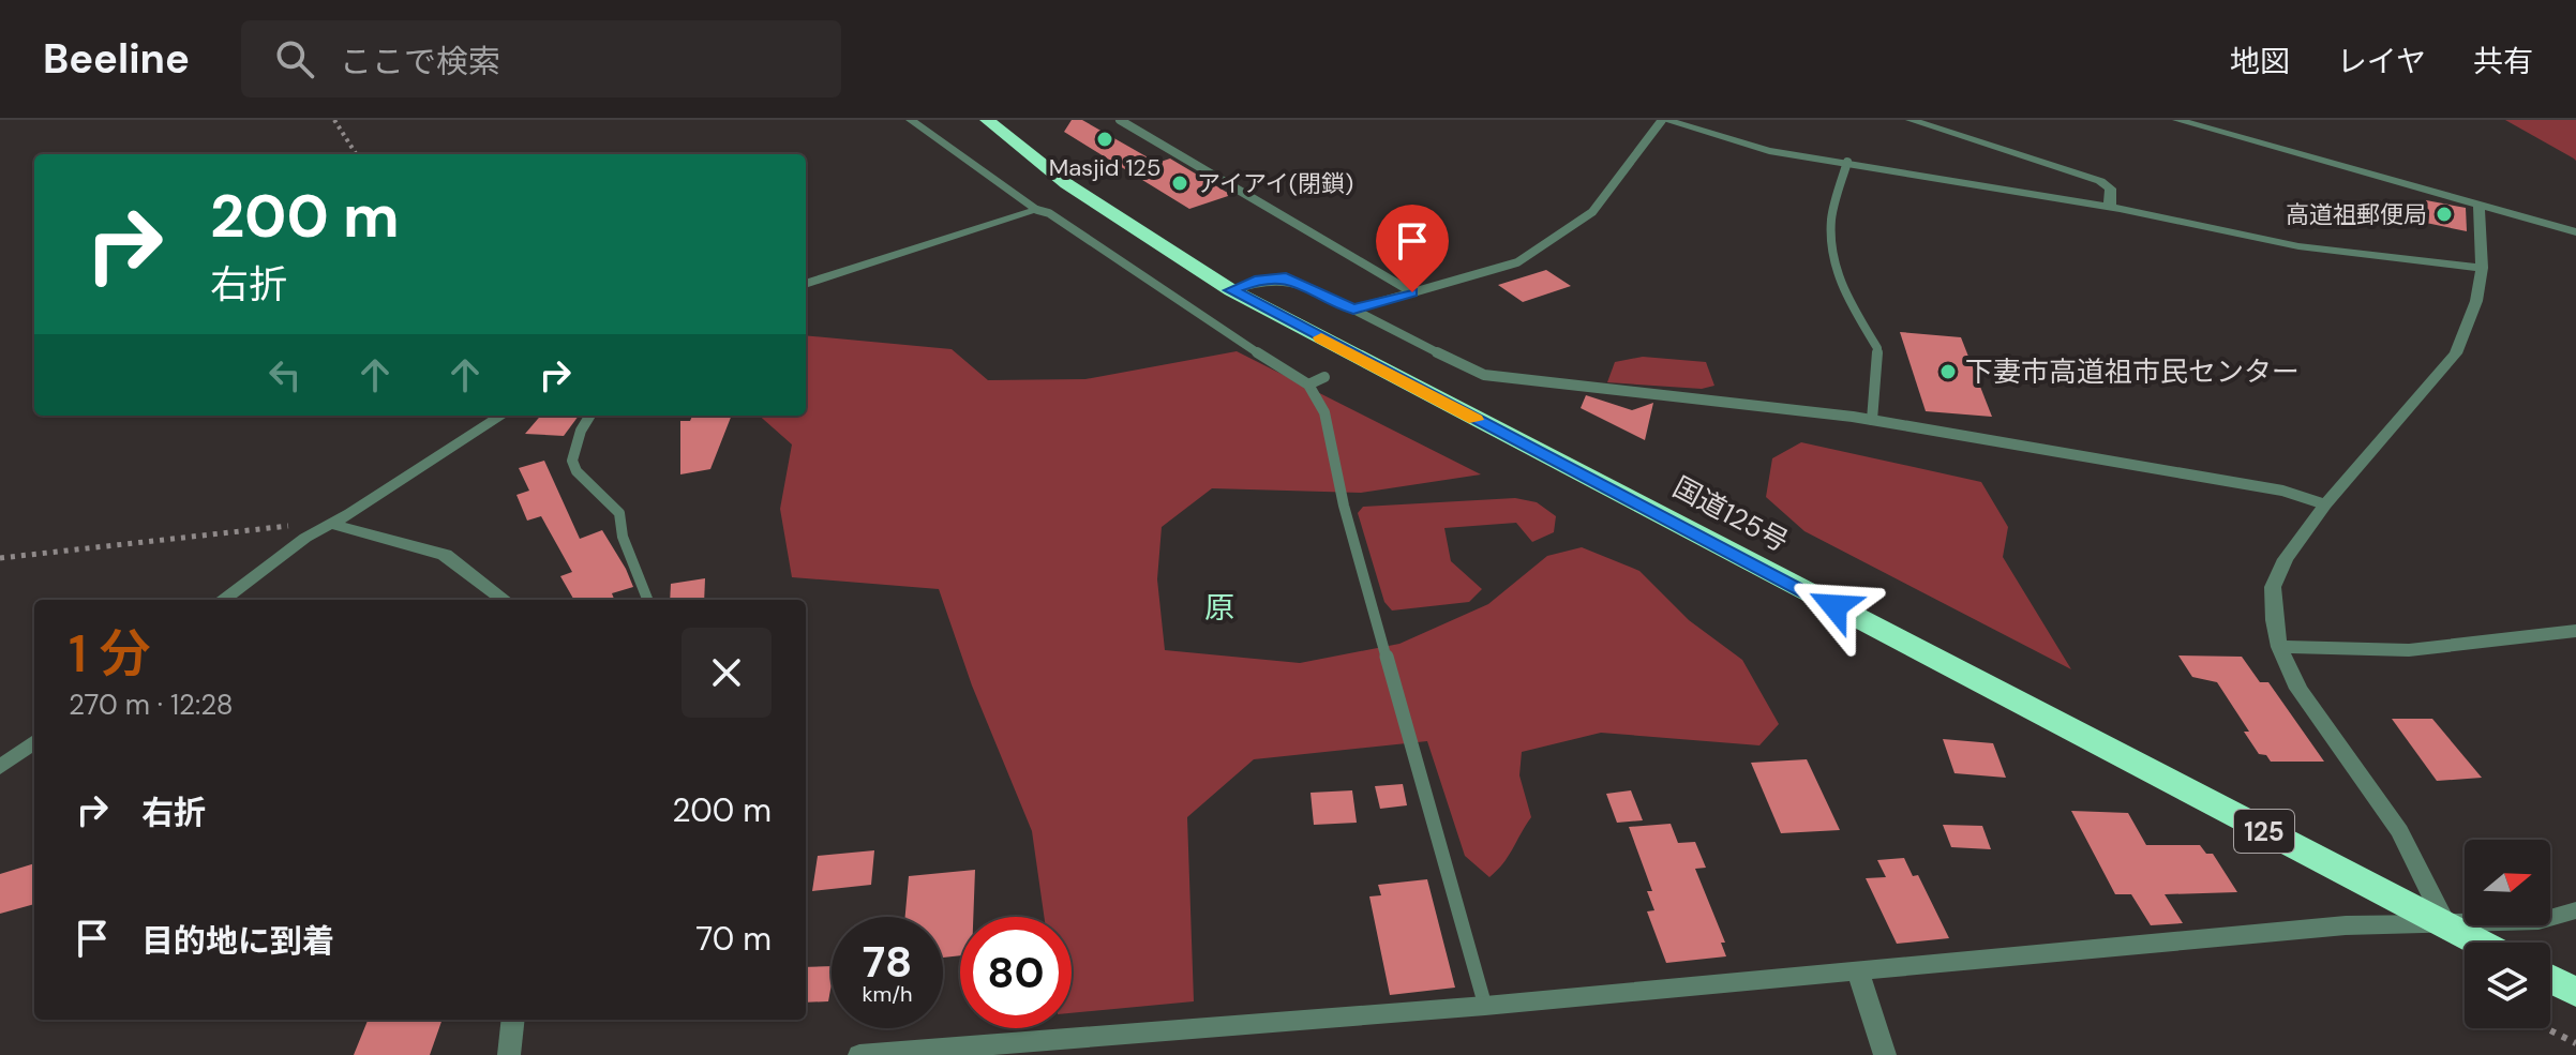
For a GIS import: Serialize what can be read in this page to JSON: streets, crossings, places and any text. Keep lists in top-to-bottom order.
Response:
{
  "streets": {
    "highway": ["国道125号", "125"]
  },
  "districts": ["原"],
  "places": [
    "Masjid 125",
    "アイアイ(閉鎖)",
    "高道祖郵便局",
    "下妻市高道祖市民センター"
  ],
  "north": "right",
  "page": {
    "header": "Beeline",
    "search": "ここで検索",
    "nav": ["地図", "レイヤ", "共有"],
    "turn": ["200 m", "右折"],
    "heading": ["1 分", "270 m · 12:28"],
    "list": [
      {
        "name": "右折",
        "value": "200 m"
      },
      {
        "name": "目的地に到着",
        "value": "70 m"
      }
    ],
    "speed": "78 km/h",
    "limit": "80"
  }
}
